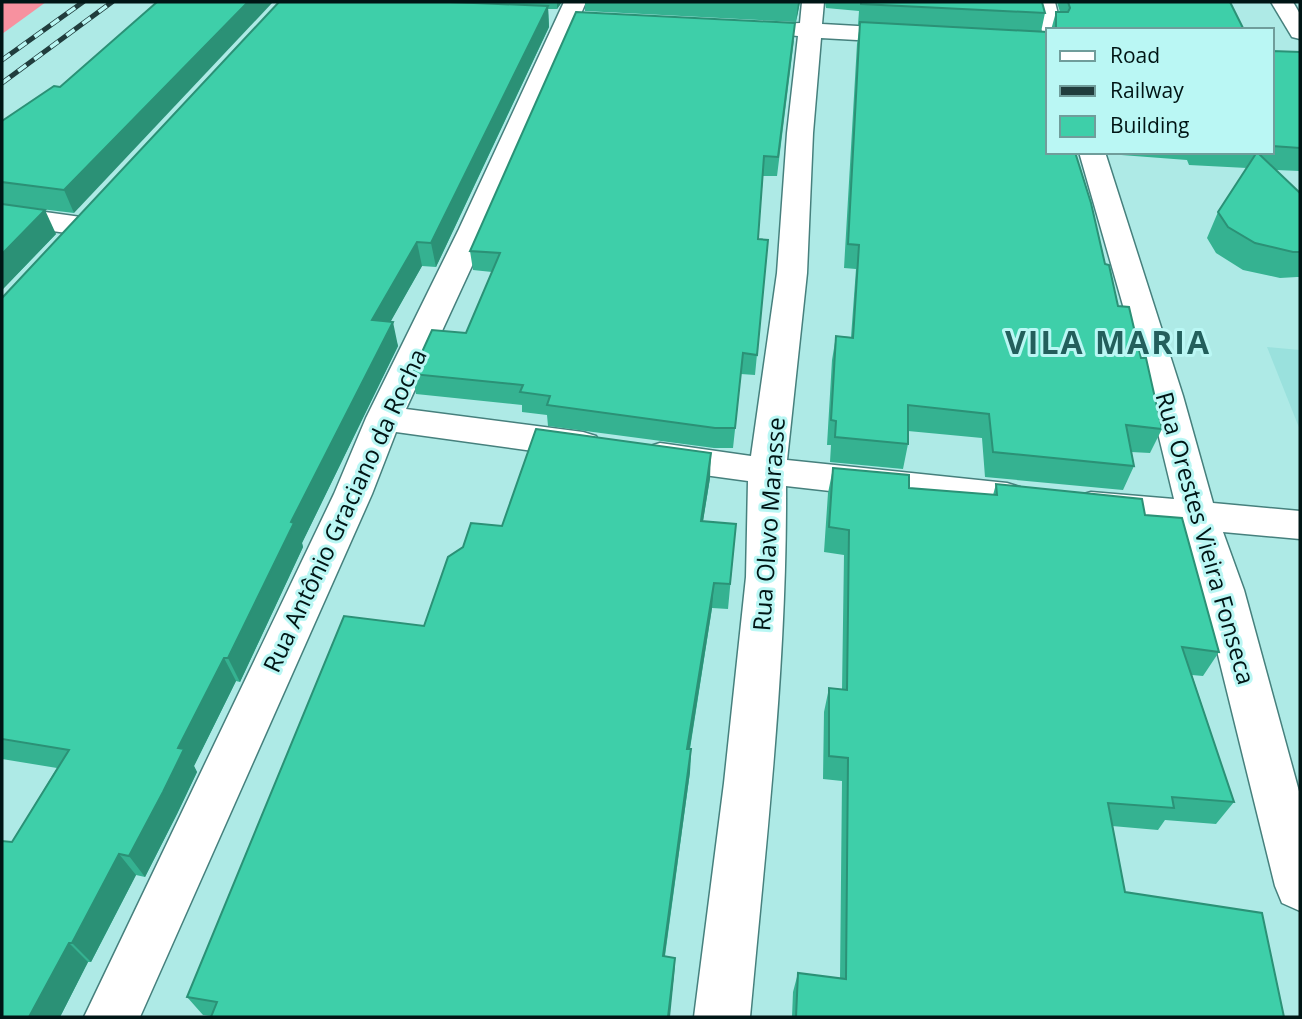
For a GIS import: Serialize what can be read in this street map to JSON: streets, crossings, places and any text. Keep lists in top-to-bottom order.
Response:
{
  "streets": {
    "street": ["Rua Antônio Graciano da Rocha", "Rua Olavo Marasse", "Rua Orestes Vieira Fonseca"]
  },
  "districts": ["VILA MARIA"],
  "legend": ["Road", "Railway", "Building"]
}
